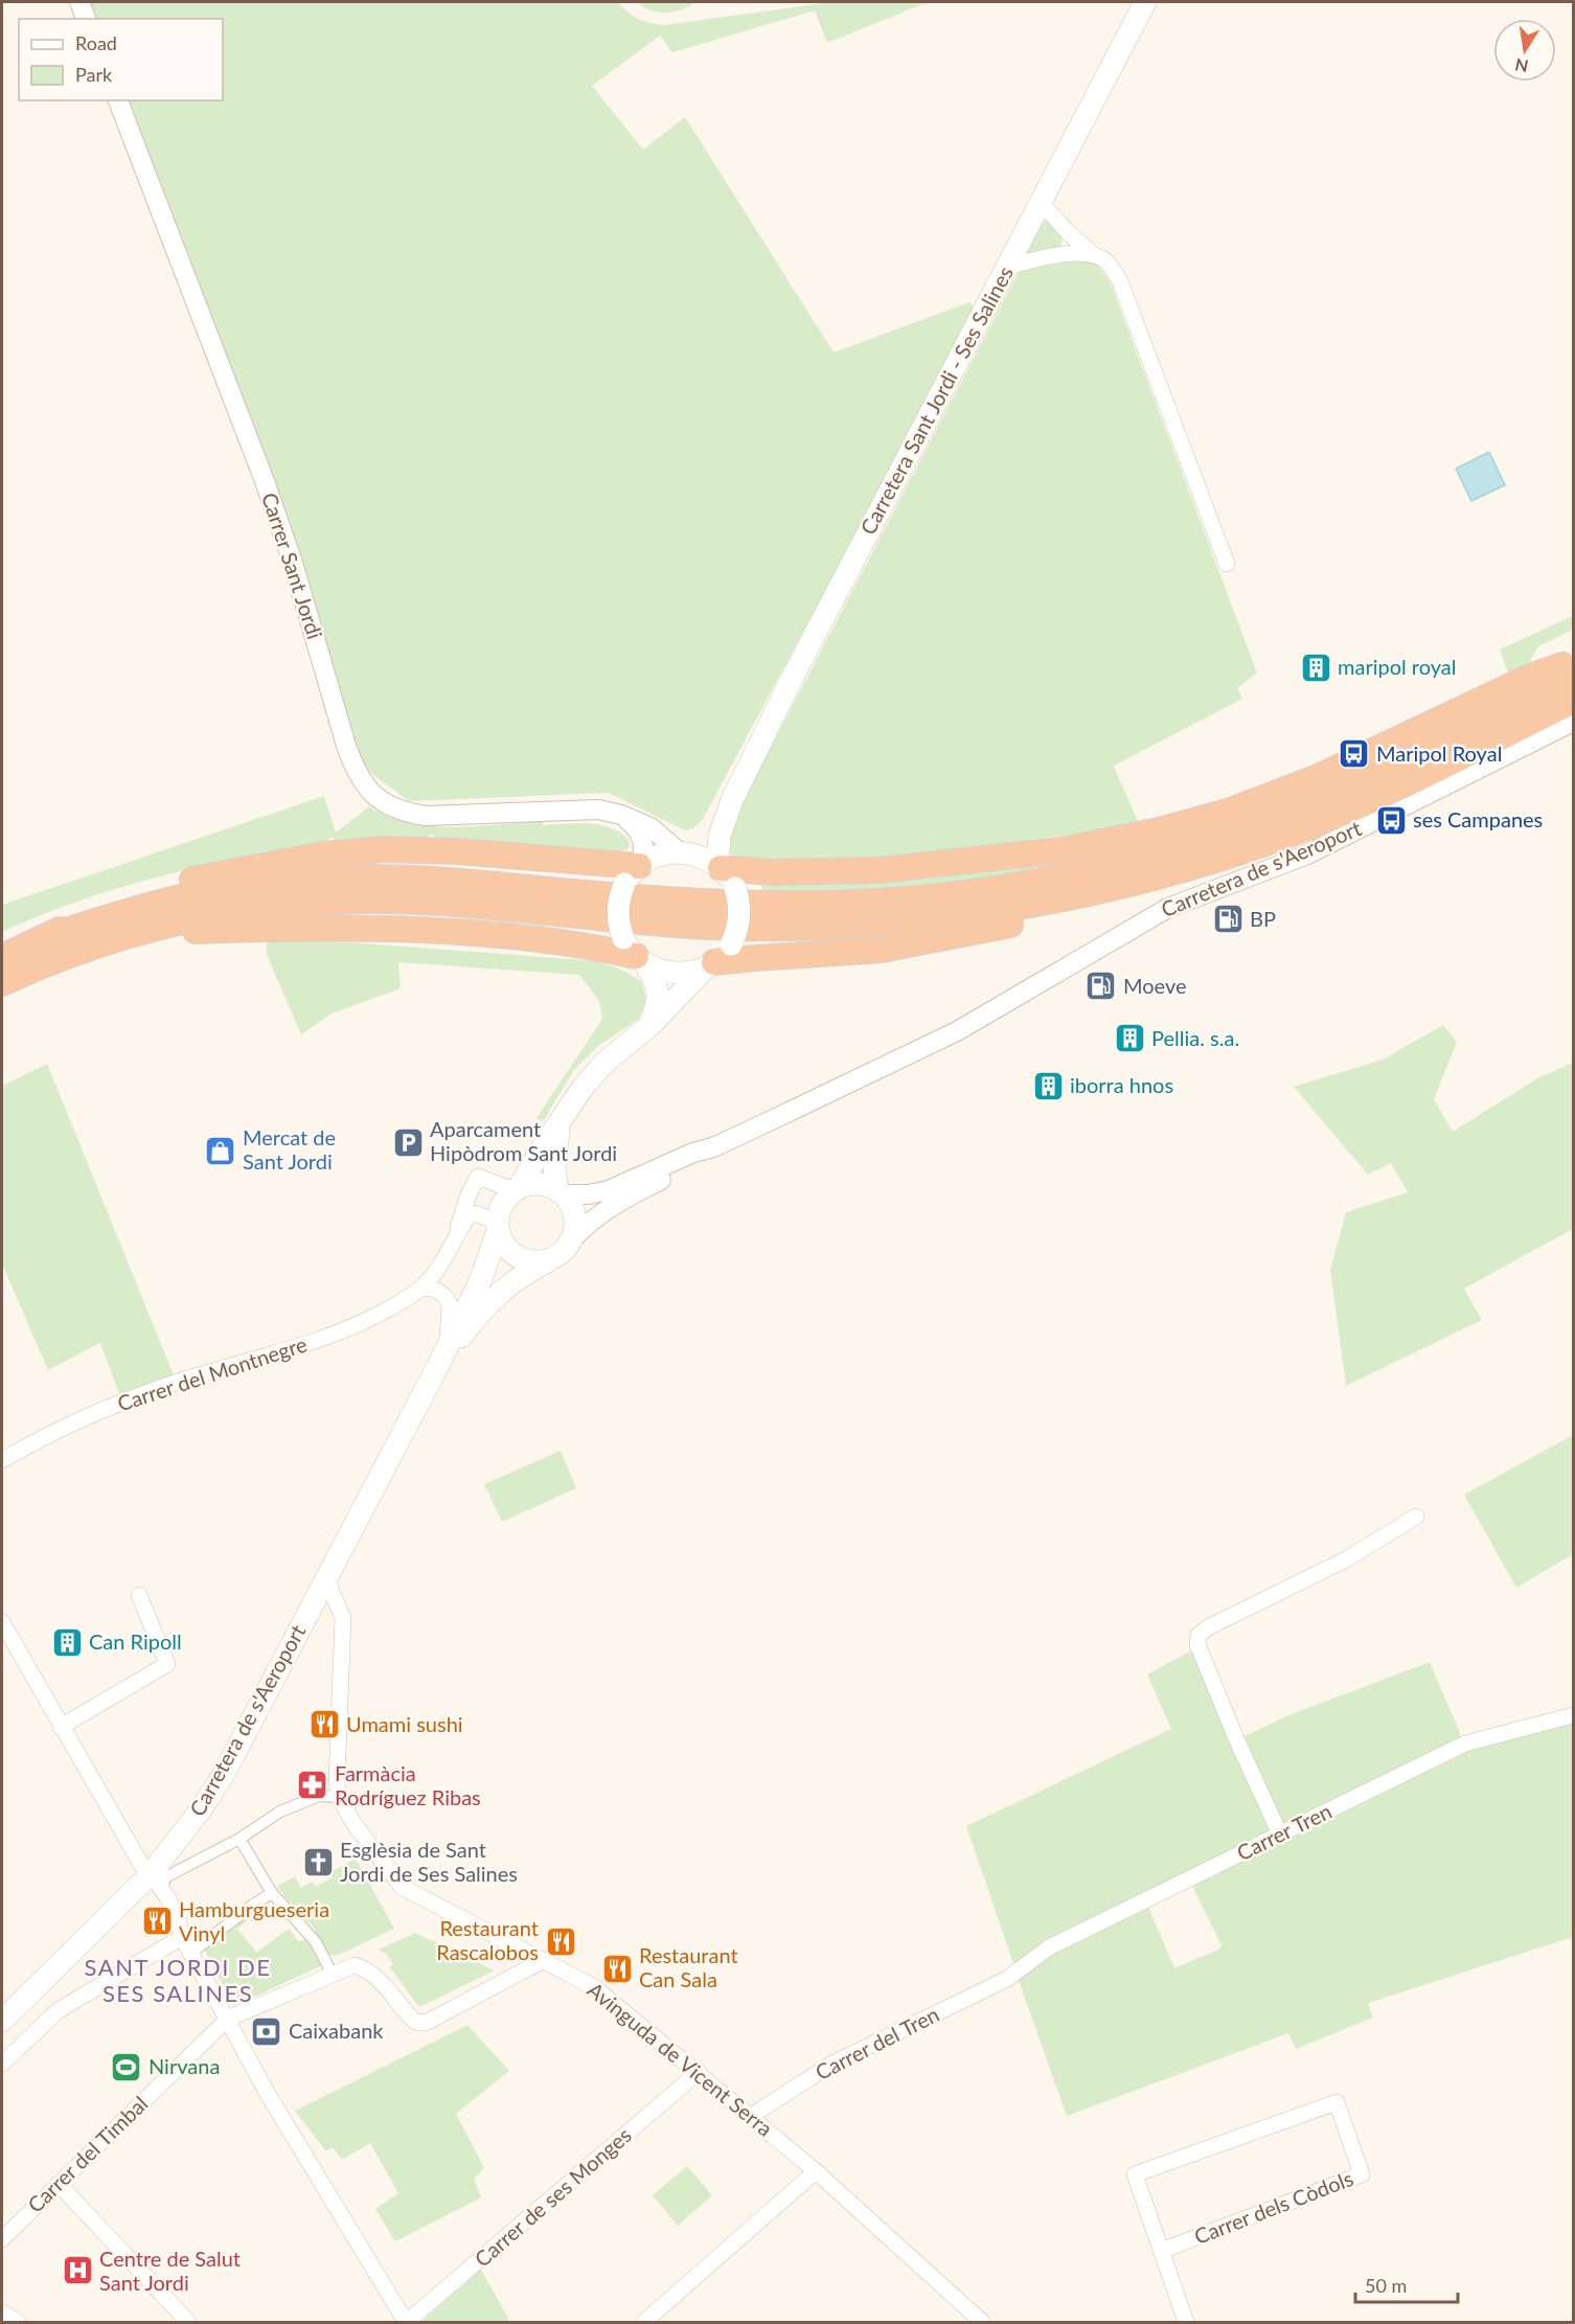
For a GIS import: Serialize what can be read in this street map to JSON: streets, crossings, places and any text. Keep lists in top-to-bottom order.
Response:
{
  "streets": {
    "main road": ["Carretera Sant Jordi - Ses Salines", "Carretera de s'Aeroport"],
    "street": [
      "Carrer Sant Jordi",
      "Carrer del Montnegre",
      "Carrer Tren",
      "Carrer del Tren",
      "Avinguda de Vicent Serra",
      "Carrer del Timbal",
      "Carrer de ses Monges",
      "Carrer dels Còdols"
    ]
  },
  "crossings": [
    ["Carretera Sant Jordi - Ses Salines", "Carrer Sant Jordi"],
    ["Carretera de s'Aeroport", "Avinguda de Vicent Serra"],
    ["Carrer Tren", "Carrer del Tren"],
    ["Carrer del Tren", "Avinguda de Vicent Serra"],
    ["Avinguda de Vicent Serra", "Carrer de ses Monges"]
  ],
  "districts": ["SANT JORDI DE SES SALINES"],
  "places": {
    "building": [
      "maripol royal",
      "Pellia. s.a.",
      "iborra hnos",
      "Can Ripoll"
    ],
    "bus stop": ["Maripol Royal", "ses Campanes"],
    "fuel station": ["BP", "Moeve"],
    "parking": ["Aparcament Hipòdrom Sant Jordi"],
    "shop": ["Mercat de Sant Jordi"],
    "restaurant": [
      "Umami sushi",
      "Hamburgueseria Vinyl",
      "Restaurant Rascalobos",
      "Restaurant Can Sala"
    ],
    "pharmacy": ["Farmàcia Rodríguez Ribas"],
    "church": ["Esglèsia de Sant Jordi de Ses Salines"],
    "bank": ["Caixabank"],
    "sports": ["Nirvana"],
    "hospital": ["Centre de Salut Sant Jordi"]
  },
  "legend": ["Road", "Park"],
  "scale_bar": "50 m",
  "north": "bottom"
}
